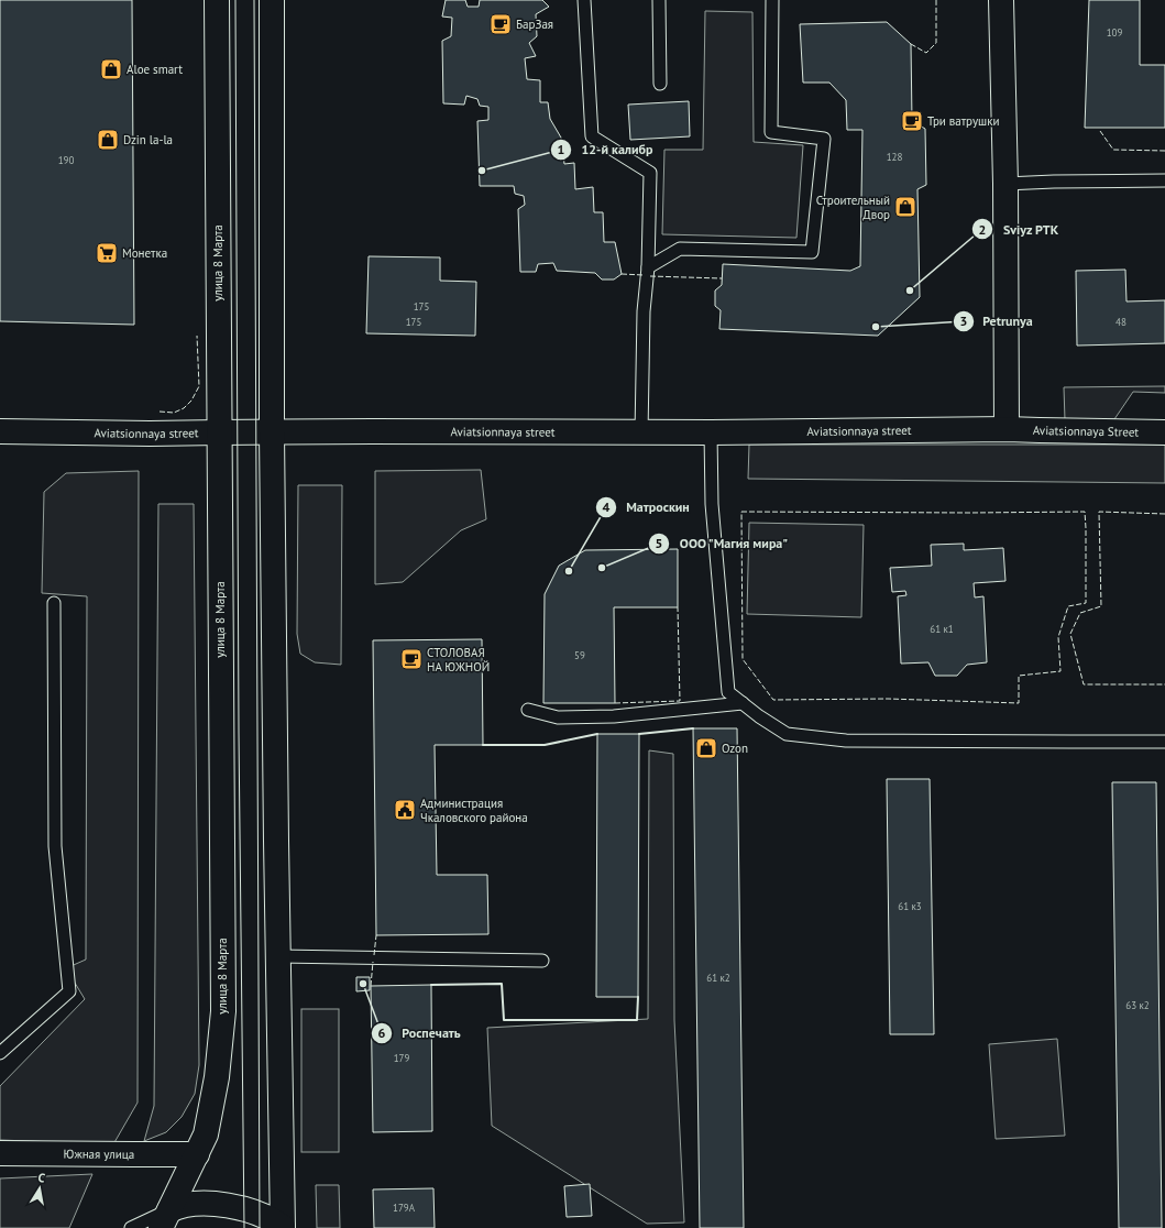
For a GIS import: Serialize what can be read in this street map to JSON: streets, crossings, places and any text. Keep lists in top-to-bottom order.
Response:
{
  "streets": {
    "main road": [
      "улица 8 Марта",
      "Aviatsionnaya street",
      "Aviatsionnaya Street",
      "Южная улица"
    ]
  },
  "crossings": [
    ["улица 8 Марта", "Aviatsionnaya street"],
    ["улица 8 Марта", "Южная улица"],
    ["Aviatsionnaya street", "Aviatsionnaya Street"]
  ],
  "places": {
    "cafe": ["БарЗая", "Три ватрушки", "СТОЛОВАЯ НА ЮЖНОЙ"],
    "shop": [
      "Aloe smart",
      "Dzin la-la",
      "Строительный Двор",
      "Ozon"
    ],
    "other": [
      "12-й калибр",
      "Sviyz PTK",
      "Petrunya",
      "ООО \"Магия мира\"",
      "Матроскин",
      "Роспечать"
    ],
    "supermarket": ["Монетка"],
    "public building": ["Администрация Чкаловского района"]
  },
  "house_numbers": [
    "109",
    "128",
    "190",
    "175",
    "175",
    "48",
    "61 к1",
    "59",
    "61 к3",
    "61 к2",
    "63 к2",
    "179",
    "179А"
  ],
  "north": "top"
}
